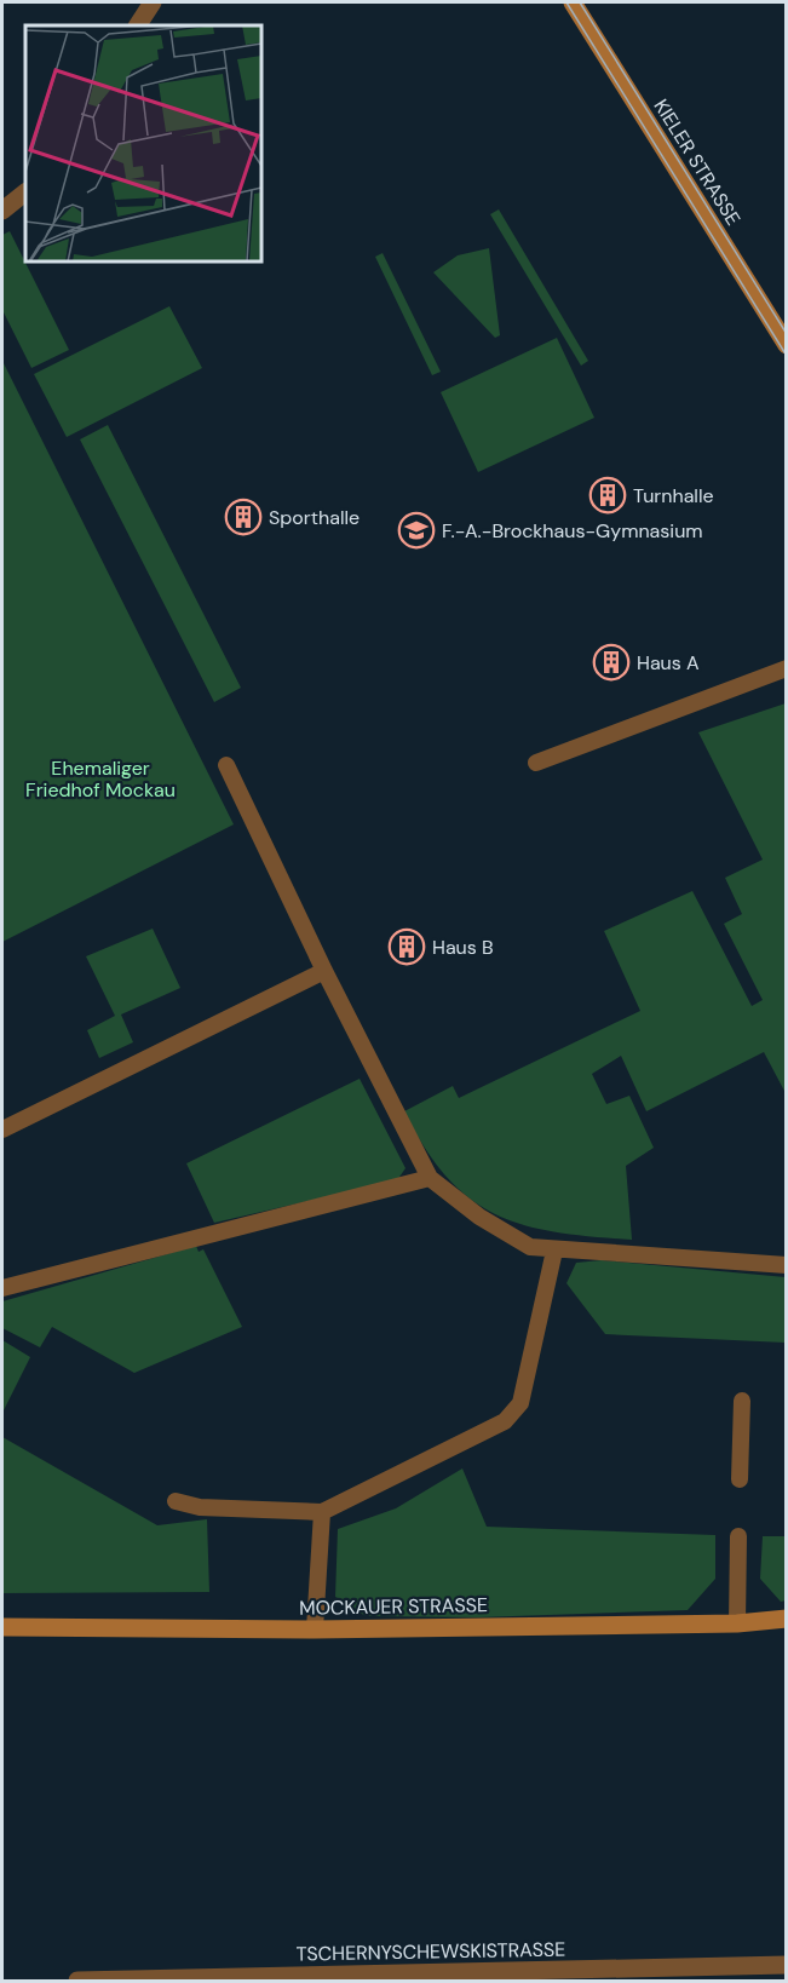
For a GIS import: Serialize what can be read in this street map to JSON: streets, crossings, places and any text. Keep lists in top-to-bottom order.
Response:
{
  "streets": {
    "street": ["KIELER STRASSE", "MOCKAUER STRASSE", "TSCHERNYSCHEWSKISTRASSE"]
  },
  "parks": ["Ehemaliger Friedhof Mockau"],
  "places": {
    "building": [
      "Turnhalle",
      "Sporthalle",
      "Haus A",
      "Haus B"
    ],
    "school or university": ["F.-A.-Brockhaus-Gymnasium"]
  }
}
